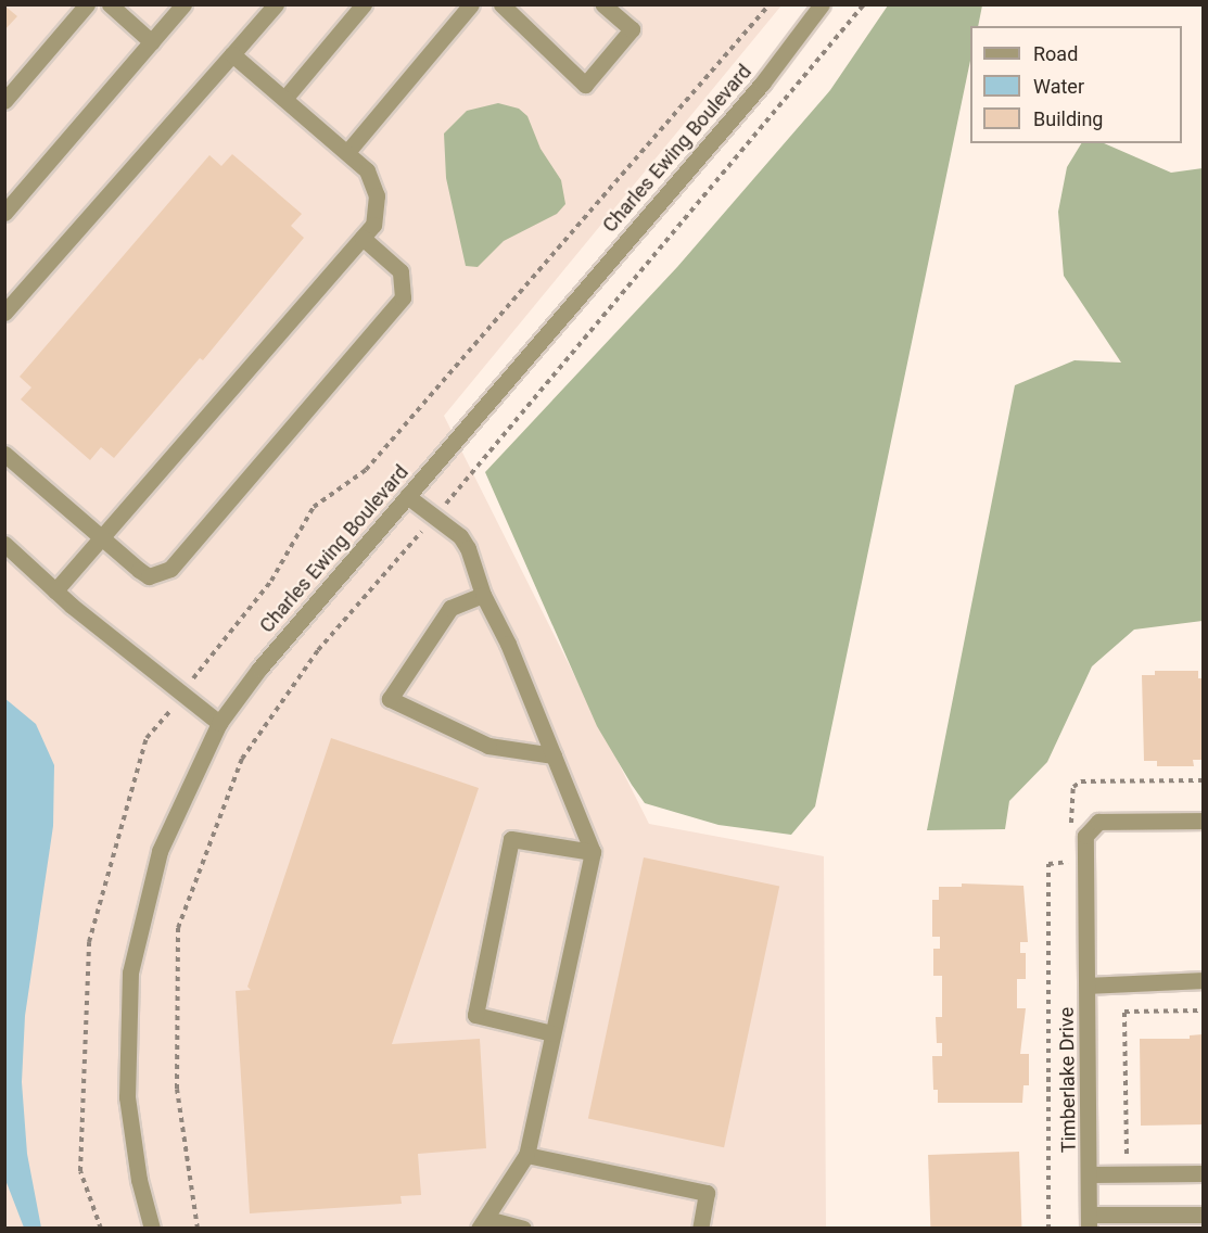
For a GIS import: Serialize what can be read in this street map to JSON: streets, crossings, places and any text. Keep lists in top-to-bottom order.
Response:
{
  "streets": {
    "street": ["Charles Ewing Boulevard", "Timberlake Drive"]
  },
  "legend": ["Road", "Water", "Building"]
}
